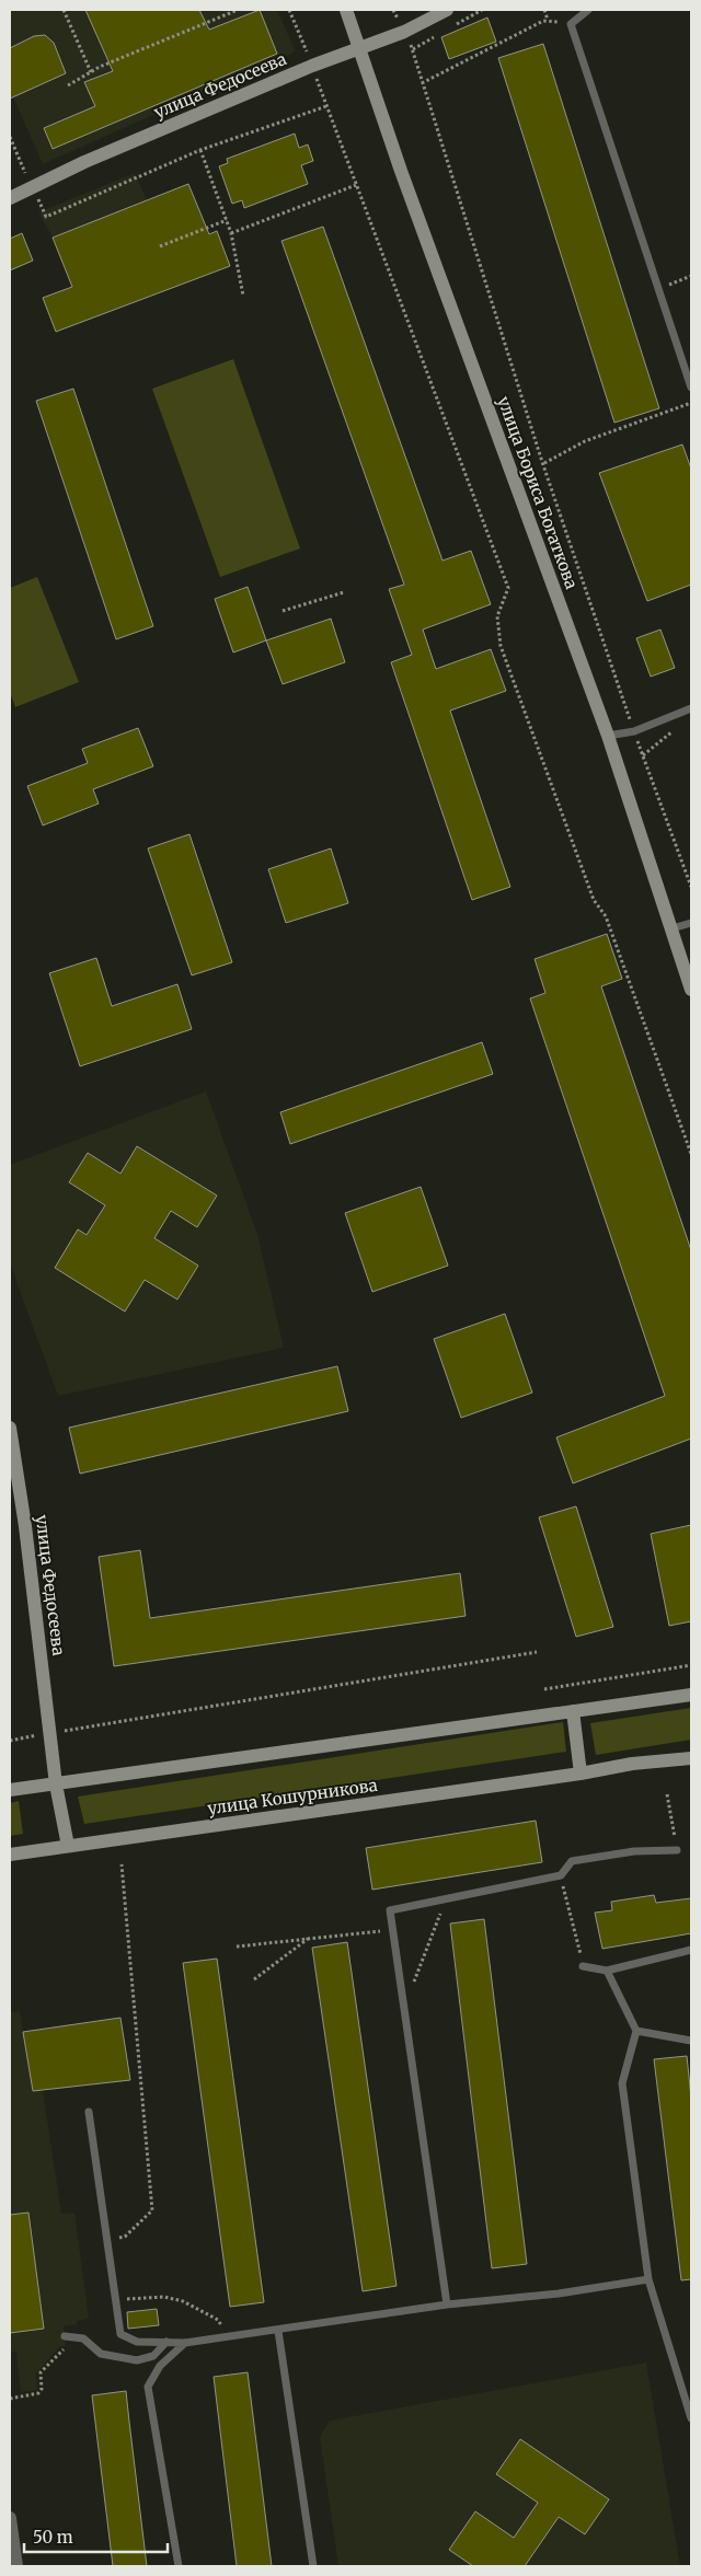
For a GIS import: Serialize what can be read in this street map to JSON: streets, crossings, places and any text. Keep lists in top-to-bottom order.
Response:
{
  "streets": {
    "main road": ["улица Федосеева", "улица Бориса Богаткова", "улица Кошурникова"]
  },
  "crossings": [
    ["улица Федосеева", "улица Бориса Богаткова"],
    ["улица Федосеева", "улица Кошурникова"]
  ],
  "scale_bar": "50 m"
}
